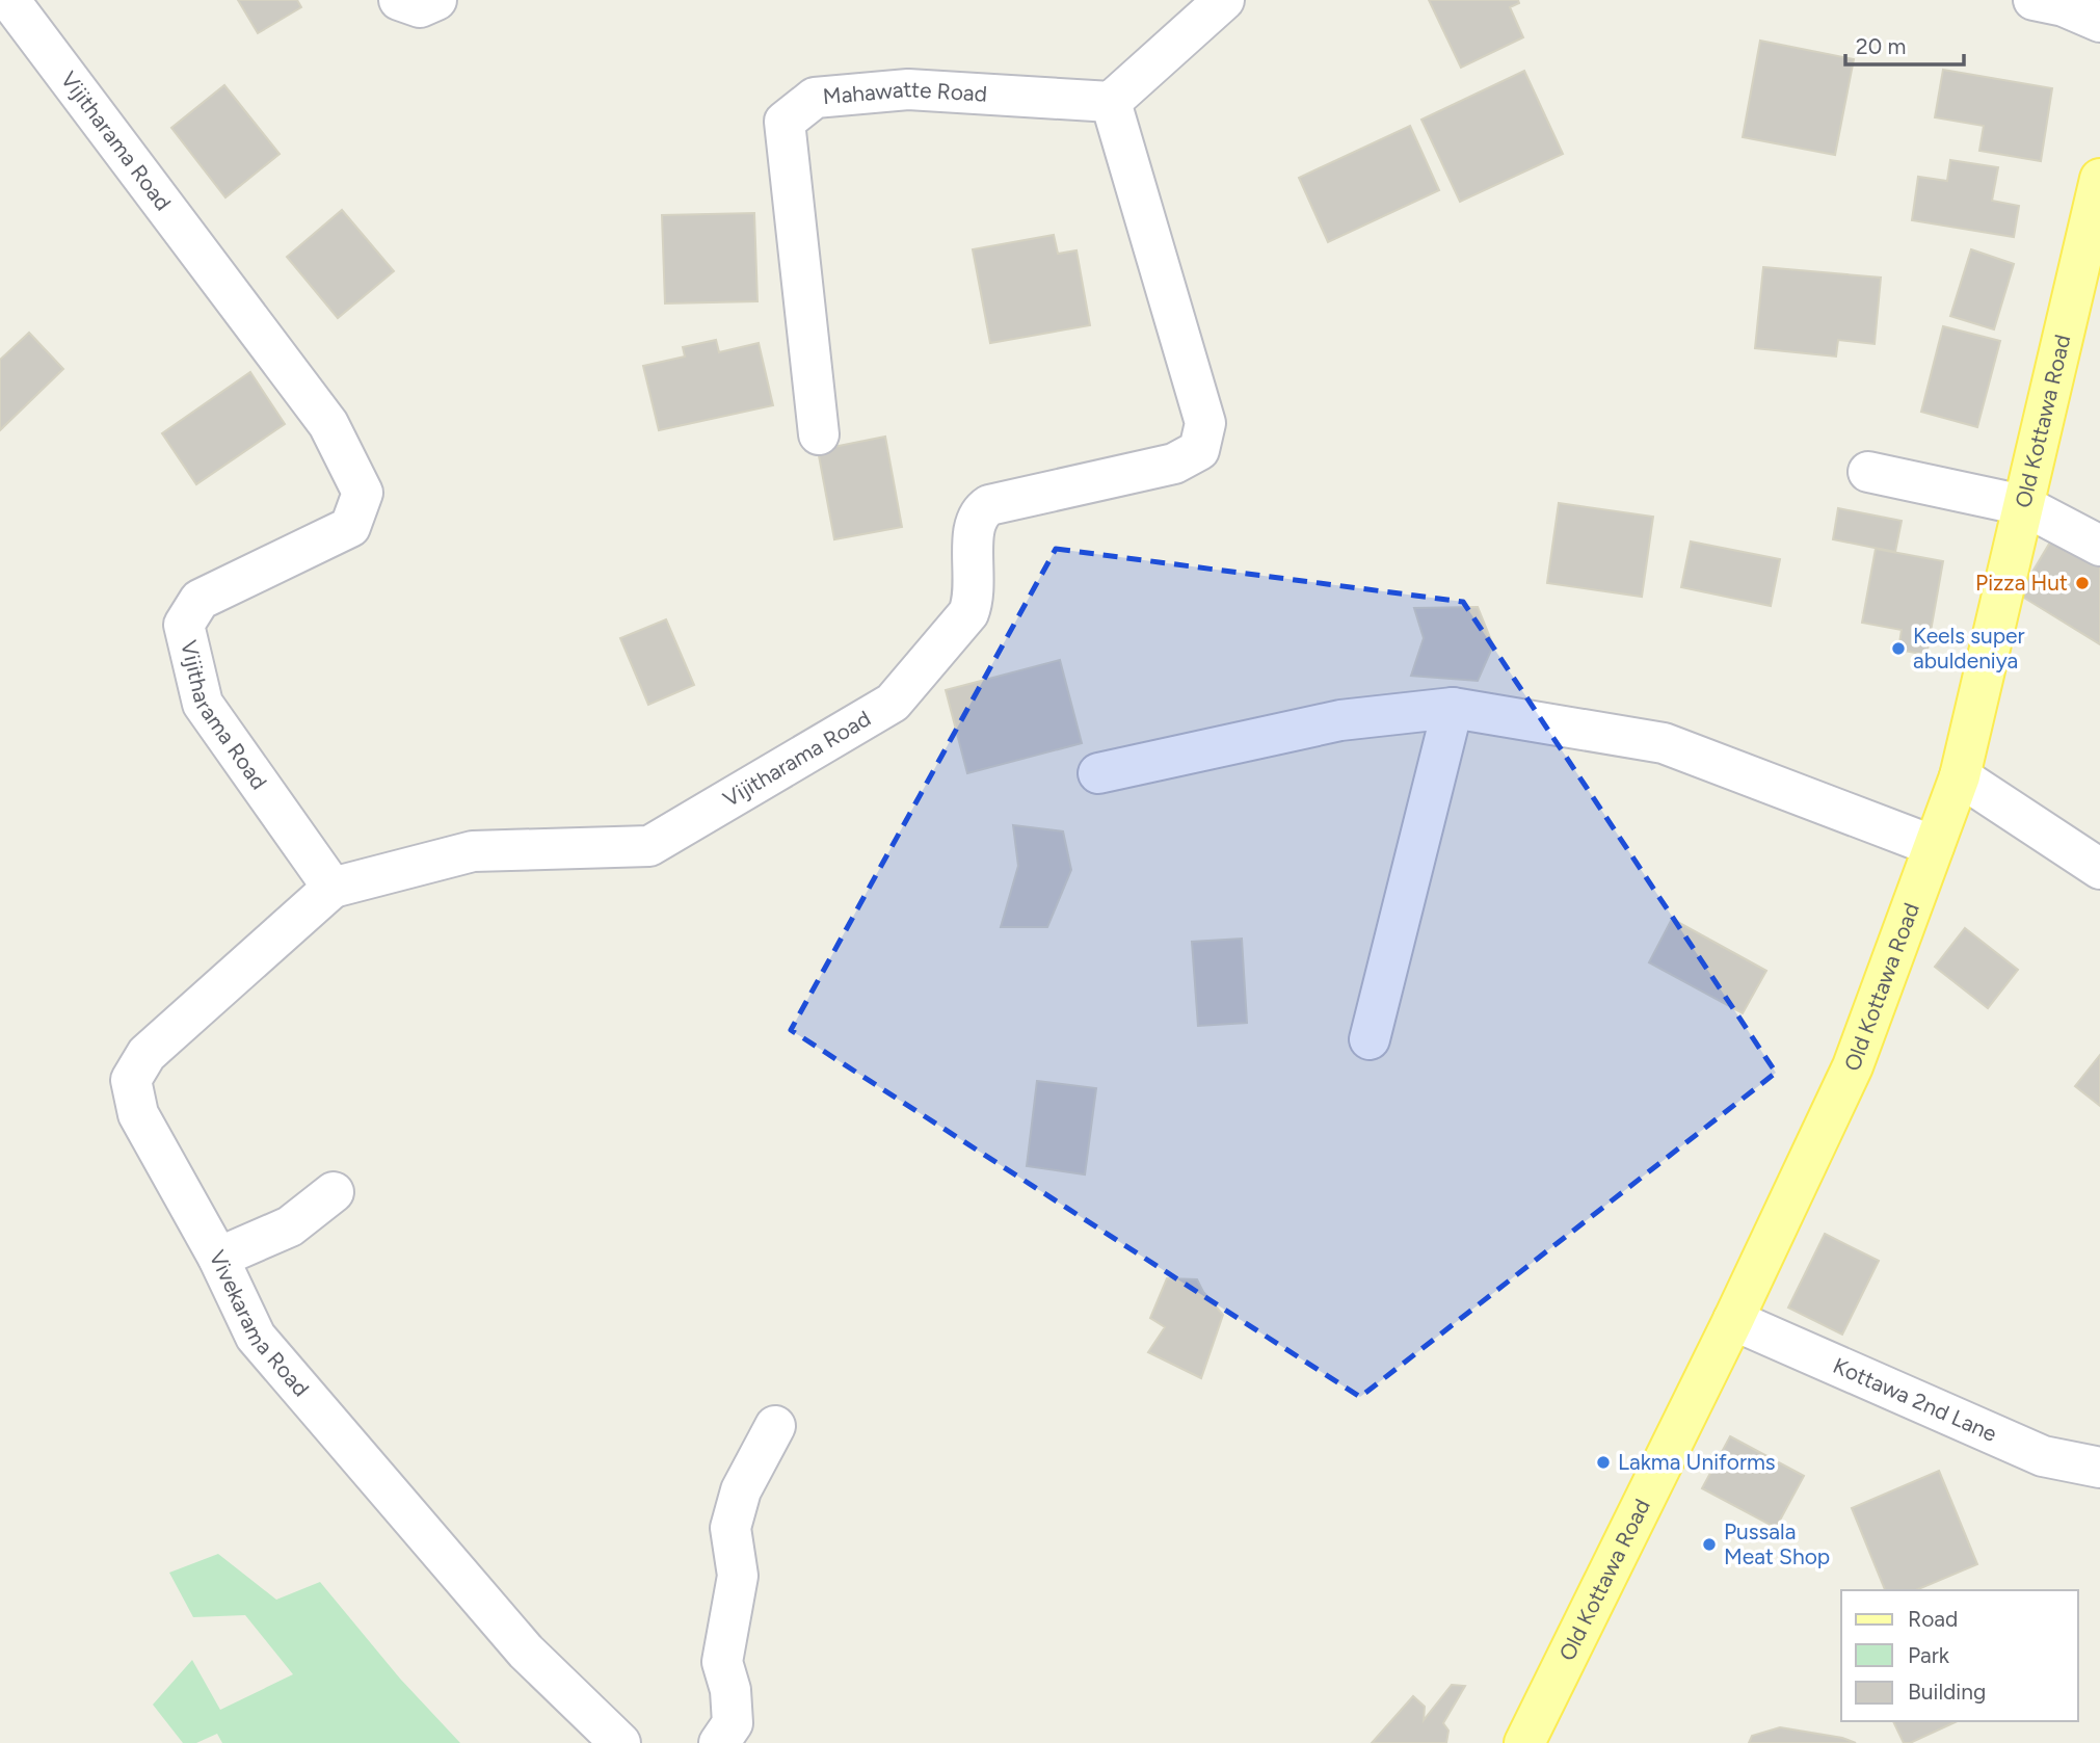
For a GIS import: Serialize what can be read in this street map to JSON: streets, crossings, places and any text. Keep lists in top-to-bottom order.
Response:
{
  "streets": {
    "main road": ["Old Kottawa Road"],
    "street": [
      "Mahawatte Road",
      "Vijitharama Road",
      "Vivekarama Road",
      "Kottawa 2nd Lane"
    ]
  },
  "crossings": [
    ["Mahawatte Road", "Vijitharama Road"],
    ["Vijitharama Road", "Vivekarama Road"],
    ["Old Kottawa Road", "Kottawa 2nd Lane"]
  ],
  "places": [
    "Pizza Hut",
    "Keels super abuldeniya",
    "Lakma Uniforms",
    "Pussala Meat Shop"
  ],
  "legend": ["Road", "Park", "Building"],
  "scale_bar": "20 m"
}
